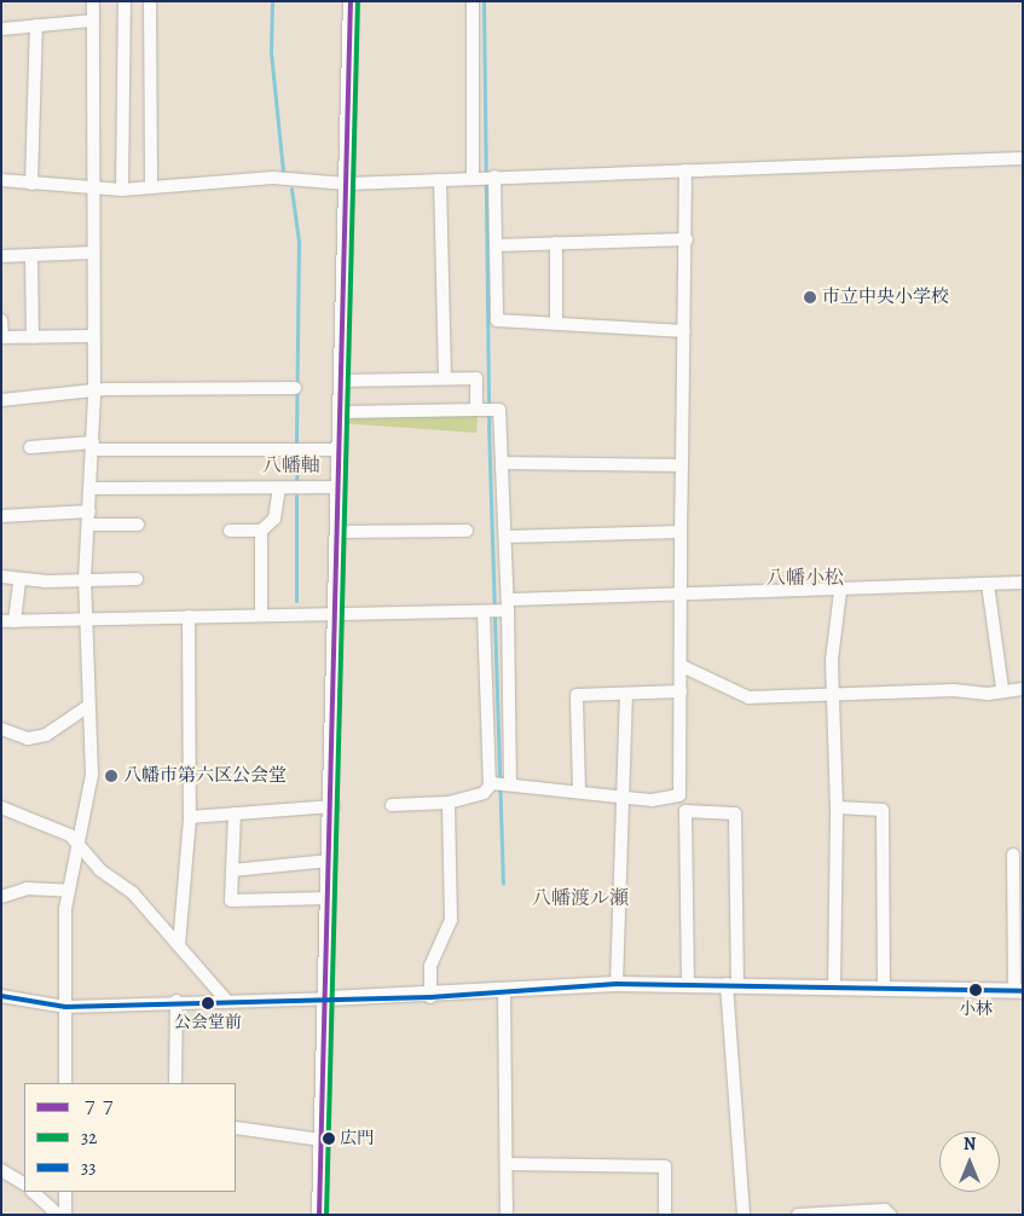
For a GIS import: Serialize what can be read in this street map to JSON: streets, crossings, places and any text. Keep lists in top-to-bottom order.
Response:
{
  "districts": ["八幡軸", "八幡小松", "八幡渡ル瀬"],
  "places": [
    "市立中央小学校",
    "八幡市第六区公会堂",
    "小林",
    "公会堂前",
    "広門"
  ],
  "lines": ["transit line ７７", "transit line 32", "transit line 33"],
  "legend": ["７７", "32", "33"],
  "north": "top"
}
